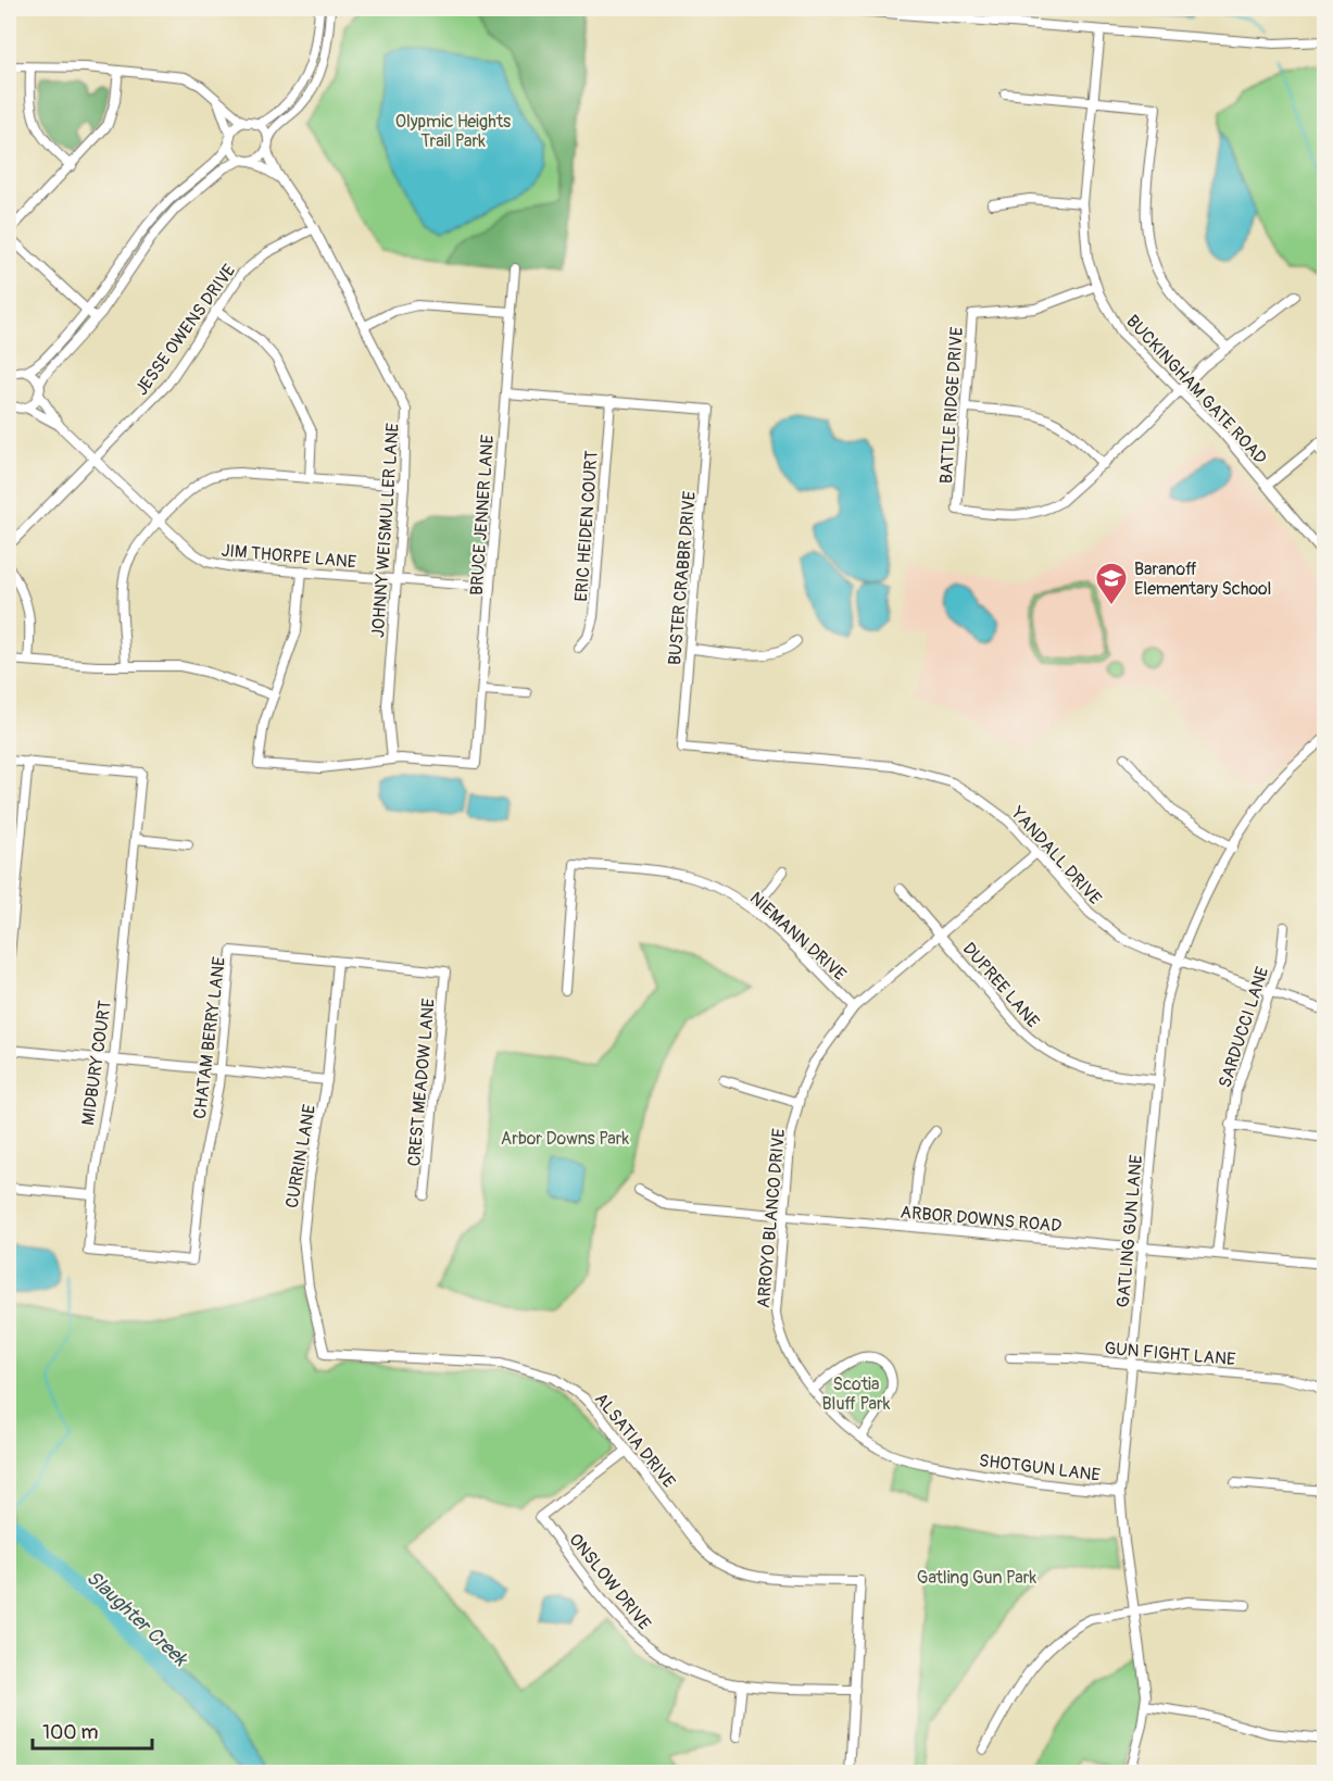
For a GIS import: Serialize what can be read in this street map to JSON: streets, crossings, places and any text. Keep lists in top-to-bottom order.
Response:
{
  "streets": {
    "street": [
      "JESSE OWENS DRIVE",
      "BUCKINGHAM GATE ROAD",
      "BATTLE RIDGE DRIVE",
      "BRUCE JENNER LANE",
      "ERIC HEIDEN COURT",
      "JOHNNY WEISMULLER LANE",
      "JIM THORPE LANE",
      "BUSTER CRABBR DRIVE",
      "YANDALL DRIVE",
      "NIEMANN DRIVE",
      "DUPREE LANE",
      "SARDUCCI LANE",
      "CHATAM BERRY LANE",
      "MIDBURY COURT",
      "CREST MEADOW LANE",
      "CURRIN LANE",
      "ARROYO BLANCO DRIVE",
      "ARBOR DOWNS ROAD",
      "GATLING GUN LANE",
      "GUN FIGHT LANE",
      "ALSATIA DRIVE",
      "SHOTGUN LANE",
      "ONSLOW DRIVE"
    ]
  },
  "crossings": [
    ["JESSE OWENS DRIVE", "JOHNNY WEISMULLER LANE"],
    ["JESSE OWENS DRIVE", "JIM THORPE LANE"],
    ["BUCKINGHAM GATE ROAD", "BATTLE RIDGE DRIVE"],
    ["BRUCE JENNER LANE", "JOHNNY WEISMULLER LANE"],
    ["BRUCE JENNER LANE", "JIM THORPE LANE"],
    ["ERIC HEIDEN COURT", "BUSTER CRABBR DRIVE"],
    ["JOHNNY WEISMULLER LANE", "JIM THORPE LANE"],
    ["BUSTER CRABBR DRIVE", "YANDALL DRIVE"],
    ["YANDALL DRIVE", "SARDUCCI LANE"],
    ["YANDALL DRIVE", "ARROYO BLANCO DRIVE"],
    ["YANDALL DRIVE", "GATLING GUN LANE"],
    ["NIEMANN DRIVE", "ARROYO BLANCO DRIVE"],
    ["DUPREE LANE", "ARROYO BLANCO DRIVE"],
    ["DUPREE LANE", "GATLING GUN LANE"],
    ["SARDUCCI LANE", "ARBOR DOWNS ROAD"],
    ["CHATAM BERRY LANE", "MIDBURY COURT"],
    ["CHATAM BERRY LANE", "CREST MEADOW LANE"],
    ["CHATAM BERRY LANE", "CURRIN LANE"],
    ["CURRIN LANE", "ALSATIA DRIVE"],
    ["ARROYO BLANCO DRIVE", "ARBOR DOWNS ROAD"],
    ["ARROYO BLANCO DRIVE", "SHOTGUN LANE"],
    ["ARBOR DOWNS ROAD", "GATLING GUN LANE"],
    ["GATLING GUN LANE", "GUN FIGHT LANE"],
    ["GATLING GUN LANE", "SHOTGUN LANE"],
    ["ALSATIA DRIVE", "ONSLOW DRIVE"]
  ],
  "water": ["Slaughter Creek"],
  "parks": [
    "Olypmic Heights Trail Park",
    "Arbor Downs Park",
    "Scotia Bluff Park",
    "Gatling Gun Park"
  ],
  "places": {
    "school or university": ["Baranoff Elementary School"]
  },
  "scale_bar": "100 m"
}
